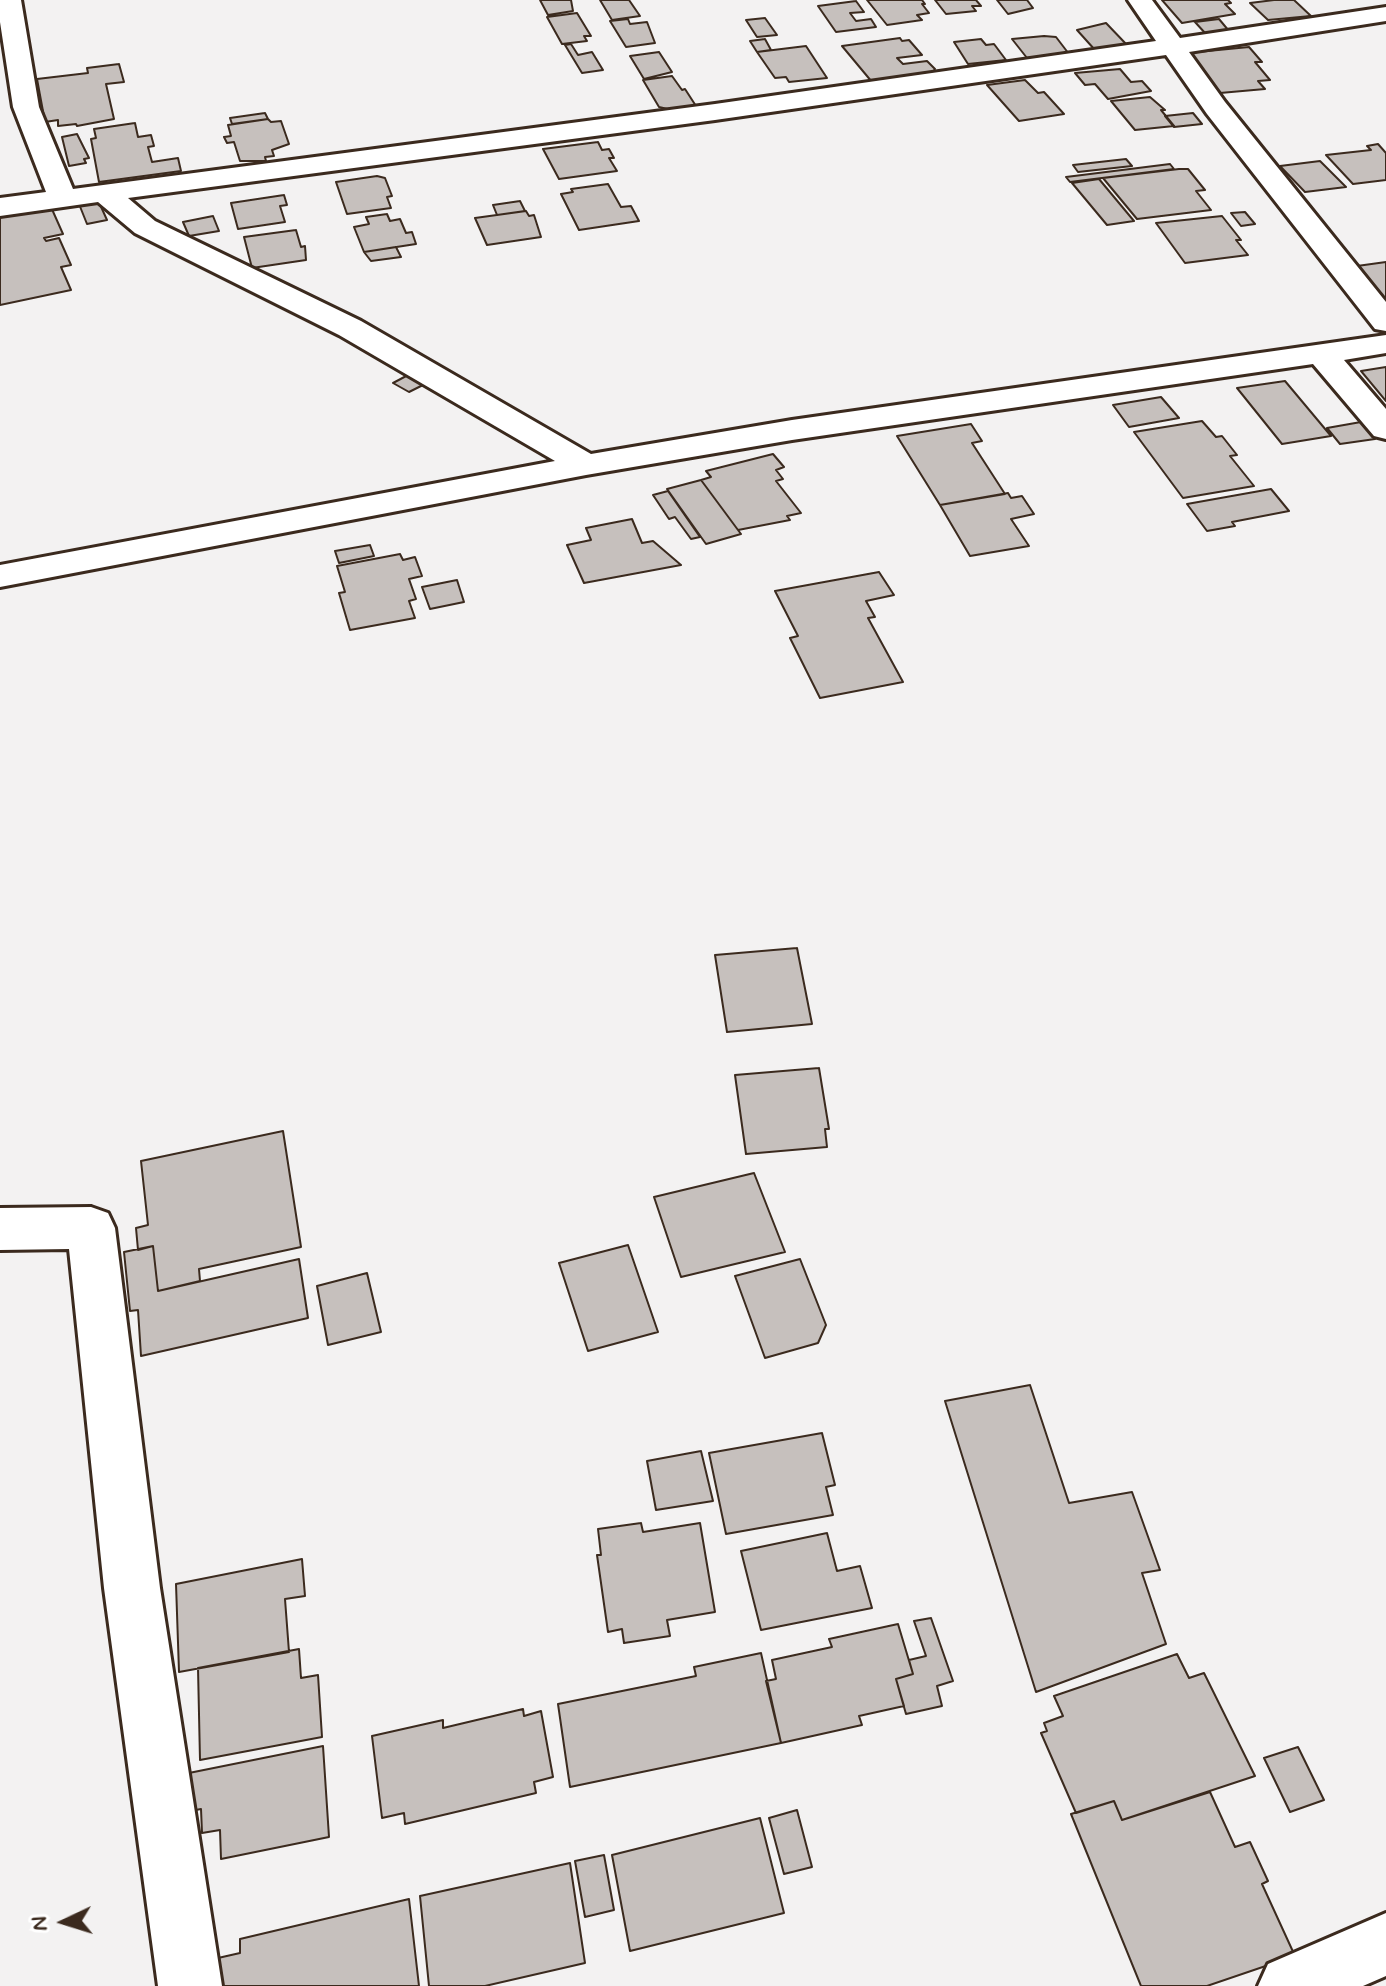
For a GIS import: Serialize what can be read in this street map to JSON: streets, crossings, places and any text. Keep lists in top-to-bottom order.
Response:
{
  "north": "left"
}
